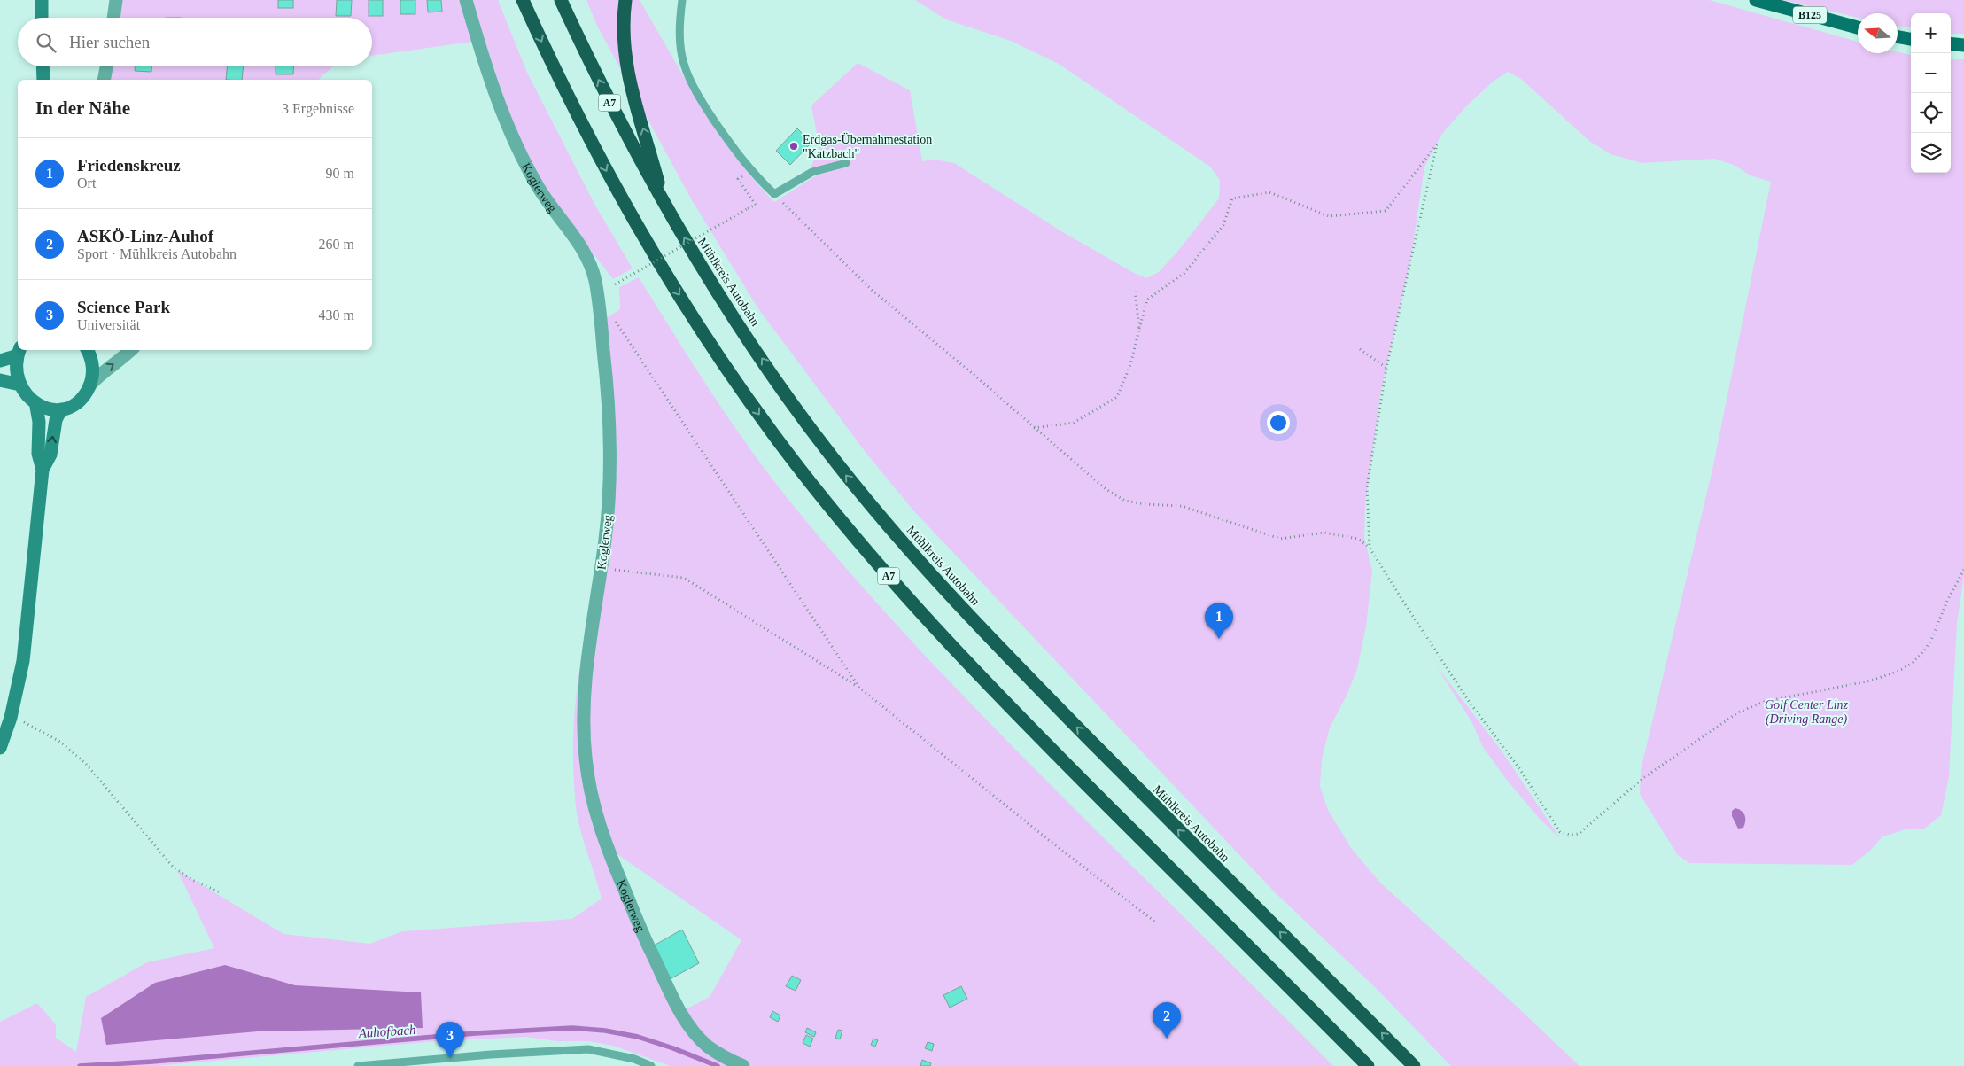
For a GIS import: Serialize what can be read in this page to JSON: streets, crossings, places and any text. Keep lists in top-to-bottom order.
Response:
{
  "streets": {
    "highway": ["A7", "Mühlkreis Autobahn"],
    "main road": ["B125"],
    "street": ["Koglerweg"]
  },
  "water": ["Auhofbach"],
  "parks": ["Golf Center Linz (Driving Range)"],
  "places": ["Erdgas-Übernahmestation \"Katzbach\""],
  "north": "left",
  "page": {
    "map_buttons": ["+", "−"],
    "search": "Hier suchen",
    "heading": ["In der Nähe", "3 Ergebnisse"],
    "list": [
      {
        "mark": "1",
        "name": "Friedenskreuz",
        "note": "Ort",
        "value": "90 m"
      },
      {
        "mark": "2",
        "name": "ASKÖ-Linz-Auhof",
        "note": "Sport · Mühlkreis Autobahn",
        "value": "260 m"
      },
      {
        "mark": "3",
        "name": "Science Park",
        "note": "Universität",
        "value": "430 m"
      }
    ],
    "pins": ["1", "2", "3"]
  }
}
